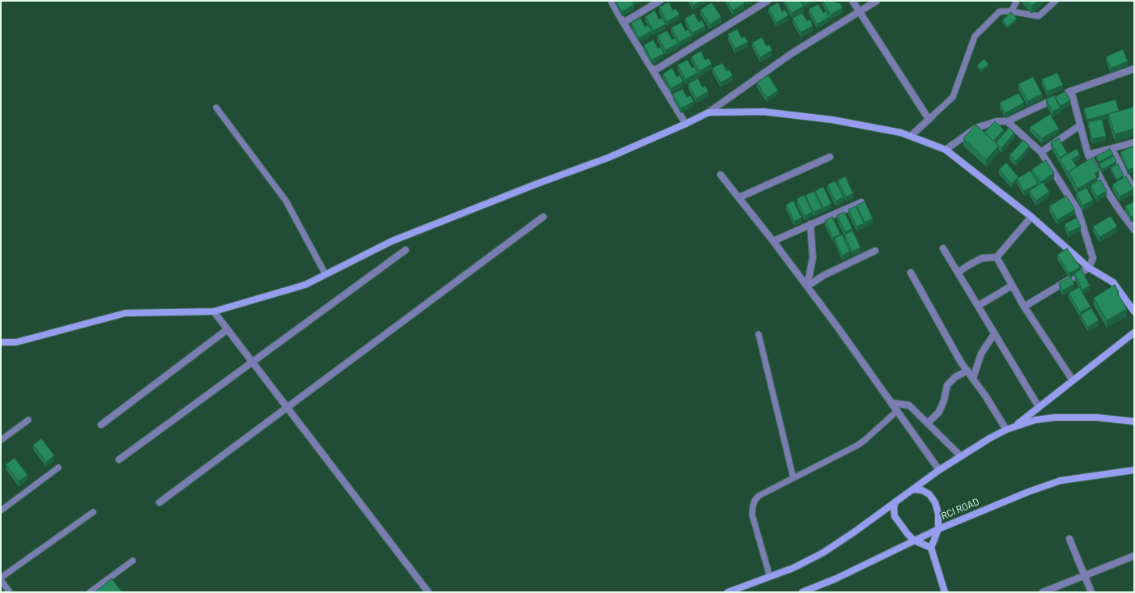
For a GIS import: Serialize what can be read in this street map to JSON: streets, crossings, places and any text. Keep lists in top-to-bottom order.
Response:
{
  "streets": {
    "street": ["RCI ROAD"]
  }
}
